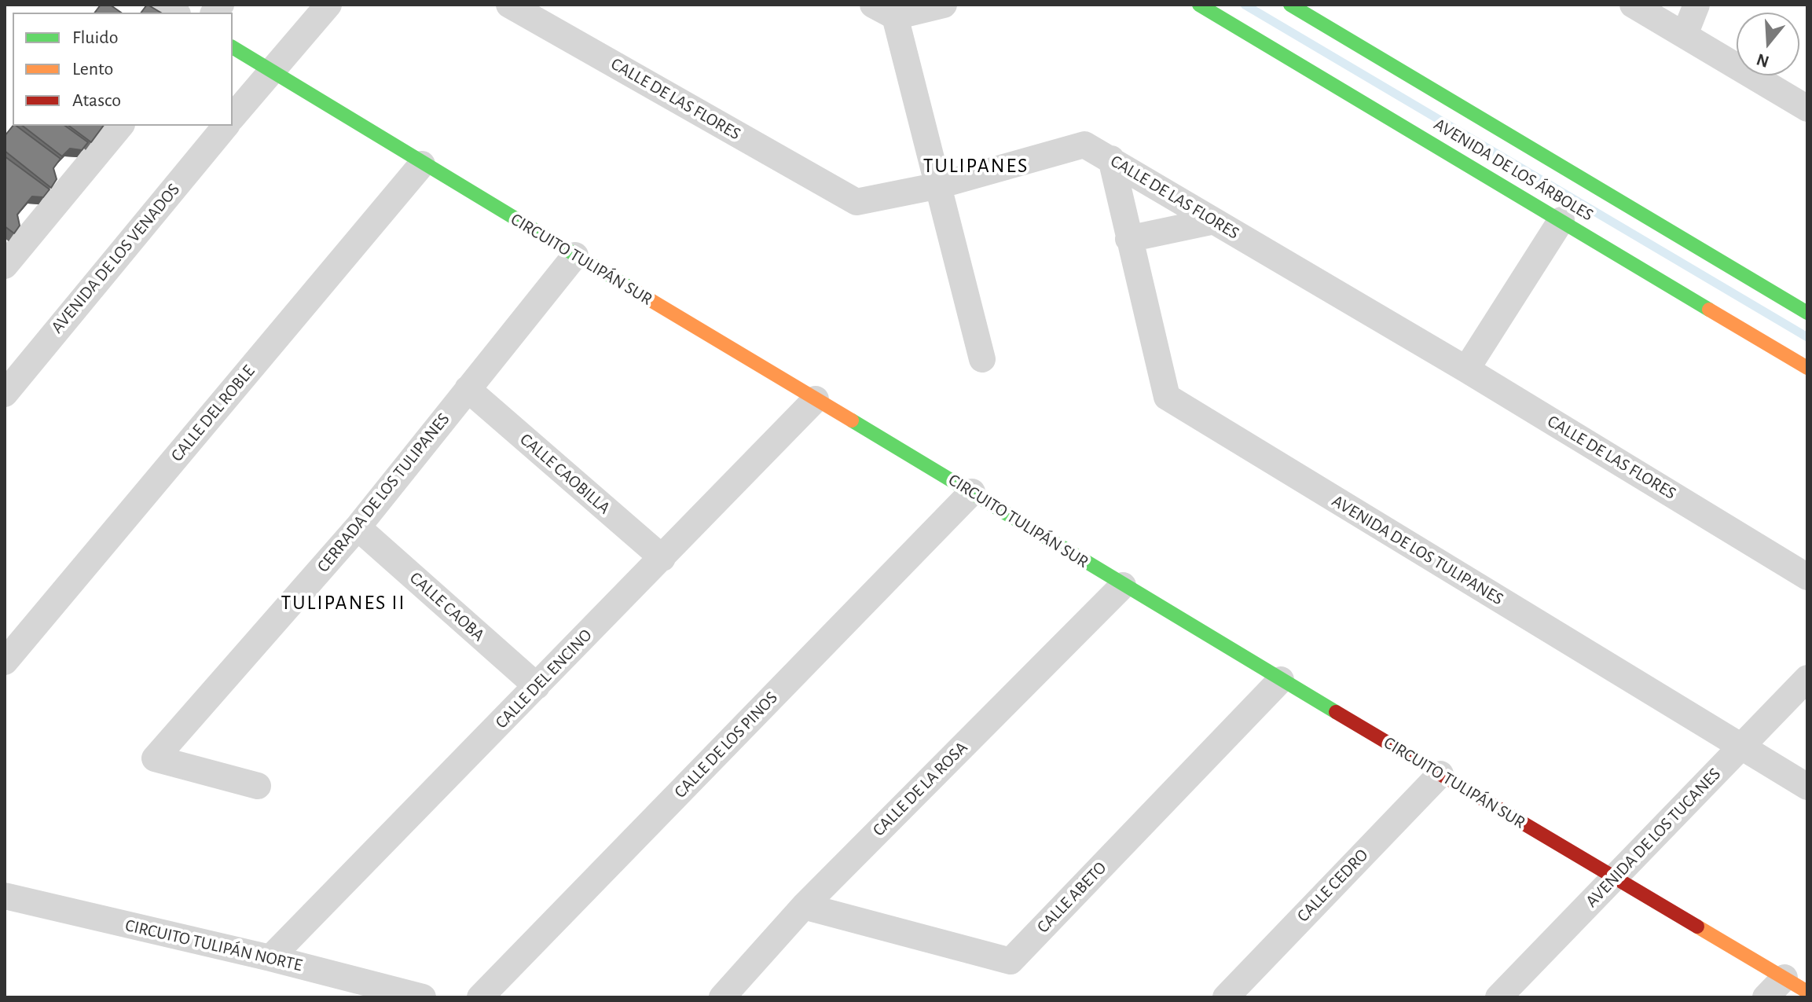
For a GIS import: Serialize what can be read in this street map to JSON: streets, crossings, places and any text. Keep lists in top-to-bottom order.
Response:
{
  "streets": {
    "street": [
      "CALLE DE LAS FLORES",
      "AVENIDA DE LOS ÁRBOLES",
      "AVENIDA DE LOS VENADOS",
      "CIRCUITO TULIPÁN SUR",
      "CALLE DEL ROBLE",
      "CALLE CAOBILLA",
      "CERRADA DE LOS TULIPANES",
      "AVENIDA DE LOS TULIPANES",
      "CALLE CAOBA",
      "CALLE DEL ENCINO",
      "CALLE DE LOS PINOS",
      "CALLE DE LA ROSA",
      "AVENIDA DE LOS TUCANES",
      "CALLE CEDRO",
      "CALLE ABETO",
      "CIRCUITO TULIPÁN NORTE"
    ]
  },
  "crossings": [
    ["CALLE DE LAS FLORES", "AVENIDA DE LOS TULIPANES"],
    ["CIRCUITO TULIPÁN SUR", "CALLE DEL ROBLE"],
    ["CIRCUITO TULIPÁN SUR", "CERRADA DE LOS TULIPANES"],
    ["CIRCUITO TULIPÁN SUR", "CALLE DEL ENCINO"],
    ["CIRCUITO TULIPÁN SUR", "CALLE DE LOS PINOS"],
    ["CIRCUITO TULIPÁN SUR", "CALLE DE LA ROSA"],
    ["CIRCUITO TULIPÁN SUR", "AVENIDA DE LOS TUCANES"],
    ["CIRCUITO TULIPÁN SUR", "CALLE CEDRO"],
    ["CIRCUITO TULIPÁN SUR", "CALLE ABETO"],
    ["CALLE CAOBILLA", "CERRADA DE LOS TULIPANES"],
    ["CALLE CAOBILLA", "CALLE DEL ENCINO"],
    ["CERRADA DE LOS TULIPANES", "CALLE CAOBA"],
    ["AVENIDA DE LOS TULIPANES", "AVENIDA DE LOS TUCANES"],
    ["CALLE CAOBA", "CALLE DEL ENCINO"],
    ["CALLE DEL ENCINO", "CIRCUITO TULIPÁN NORTE"],
    ["CALLE DE LA ROSA", "CALLE ABETO"]
  ],
  "districts": ["TULIPANES", "TULIPANES II"],
  "legend": ["Fluido", "Lento", "Atasco"],
  "north": "bottom"
}
